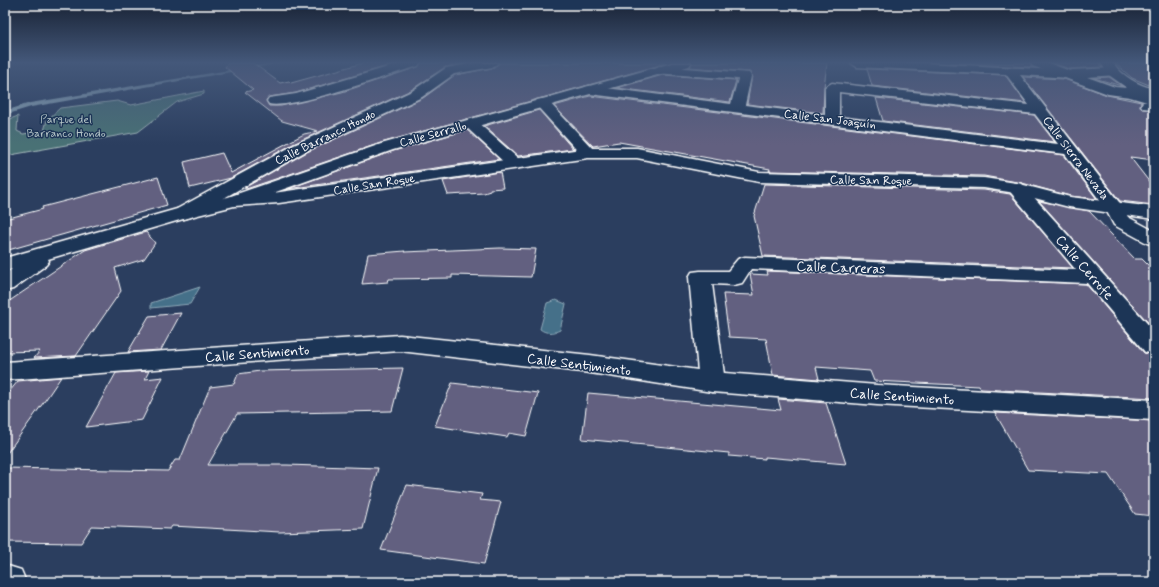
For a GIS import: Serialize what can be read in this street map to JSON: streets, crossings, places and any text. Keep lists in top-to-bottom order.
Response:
{
  "streets": {
    "street": [
      "Calle San Joaquín",
      "Calle Serrallo",
      "Calle Barranco Hondo",
      "Calle Sierra Nevada",
      "Calle San Roque",
      "Calle Carreras",
      "Calle Cerrofe",
      "Calle Sentimiento"
    ]
  },
  "crossings": [
    ["Calle San Joaquín", "Calle Sierra Nevada"],
    ["Calle Serrallo", "Calle Barranco Hondo"],
    ["Calle Serrallo", "Calle San Roque"],
    ["Calle Sierra Nevada", "Calle San Roque"],
    ["Calle San Roque", "Calle Cerrofe"],
    ["Calle Carreras", "Calle Cerrofe"],
    ["Calle Carreras", "Calle Sentimiento"]
  ],
  "parks": ["Parque del Barranco Hondo"]
}
